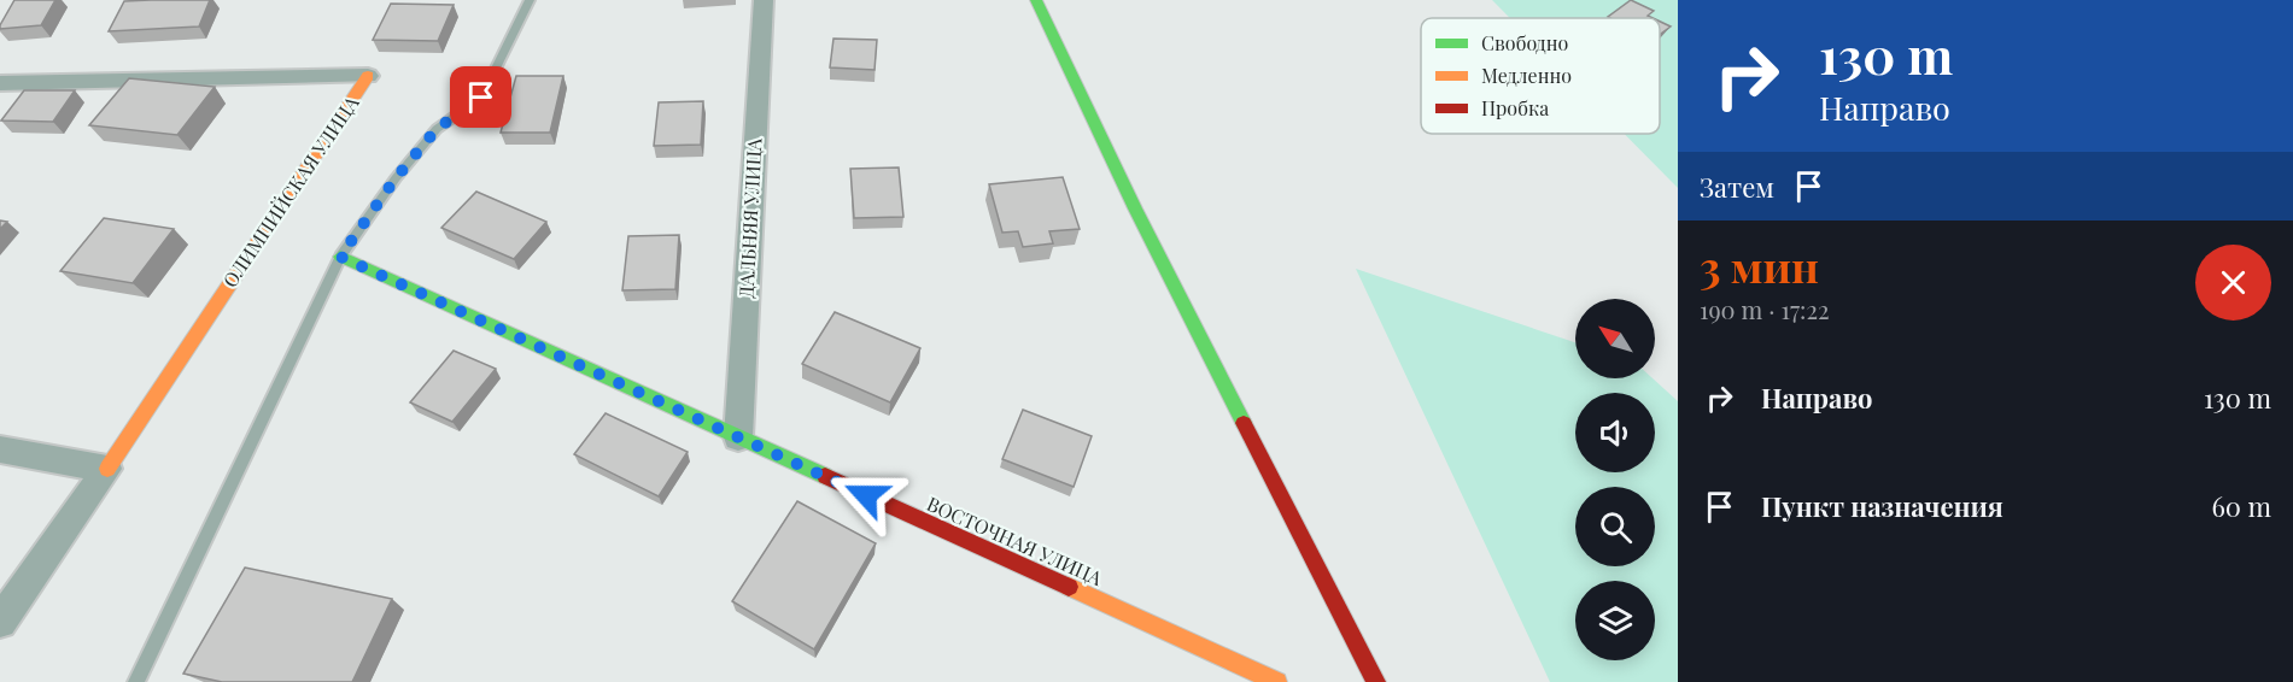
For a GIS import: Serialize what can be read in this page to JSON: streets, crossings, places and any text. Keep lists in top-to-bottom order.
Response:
{
  "streets": {
    "street": ["ОЛИМПИЙСКАЯ УЛИЦА", "ДАЛЬНЯЯ УЛИЦА", "ВОСТОЧНАЯ УЛИЦА"]
  },
  "crossings": [
    ["ДАЛЬНЯЯ УЛИЦА", "ВОСТОЧНАЯ УЛИЦА"]
  ],
  "legend": ["Свободно", "Медленно", "Пробка"],
  "north": "top left",
  "page": {
    "turn": ["130 m", "Направо"],
    "then": "Затем",
    "heading": ["3 мин", "190 m · 17:22"],
    "list": [
      {
        "name": "Направо",
        "value": "130 m"
      },
      {
        "name": "Пункт назначения",
        "value": "60 m"
      }
    ]
  }
}
